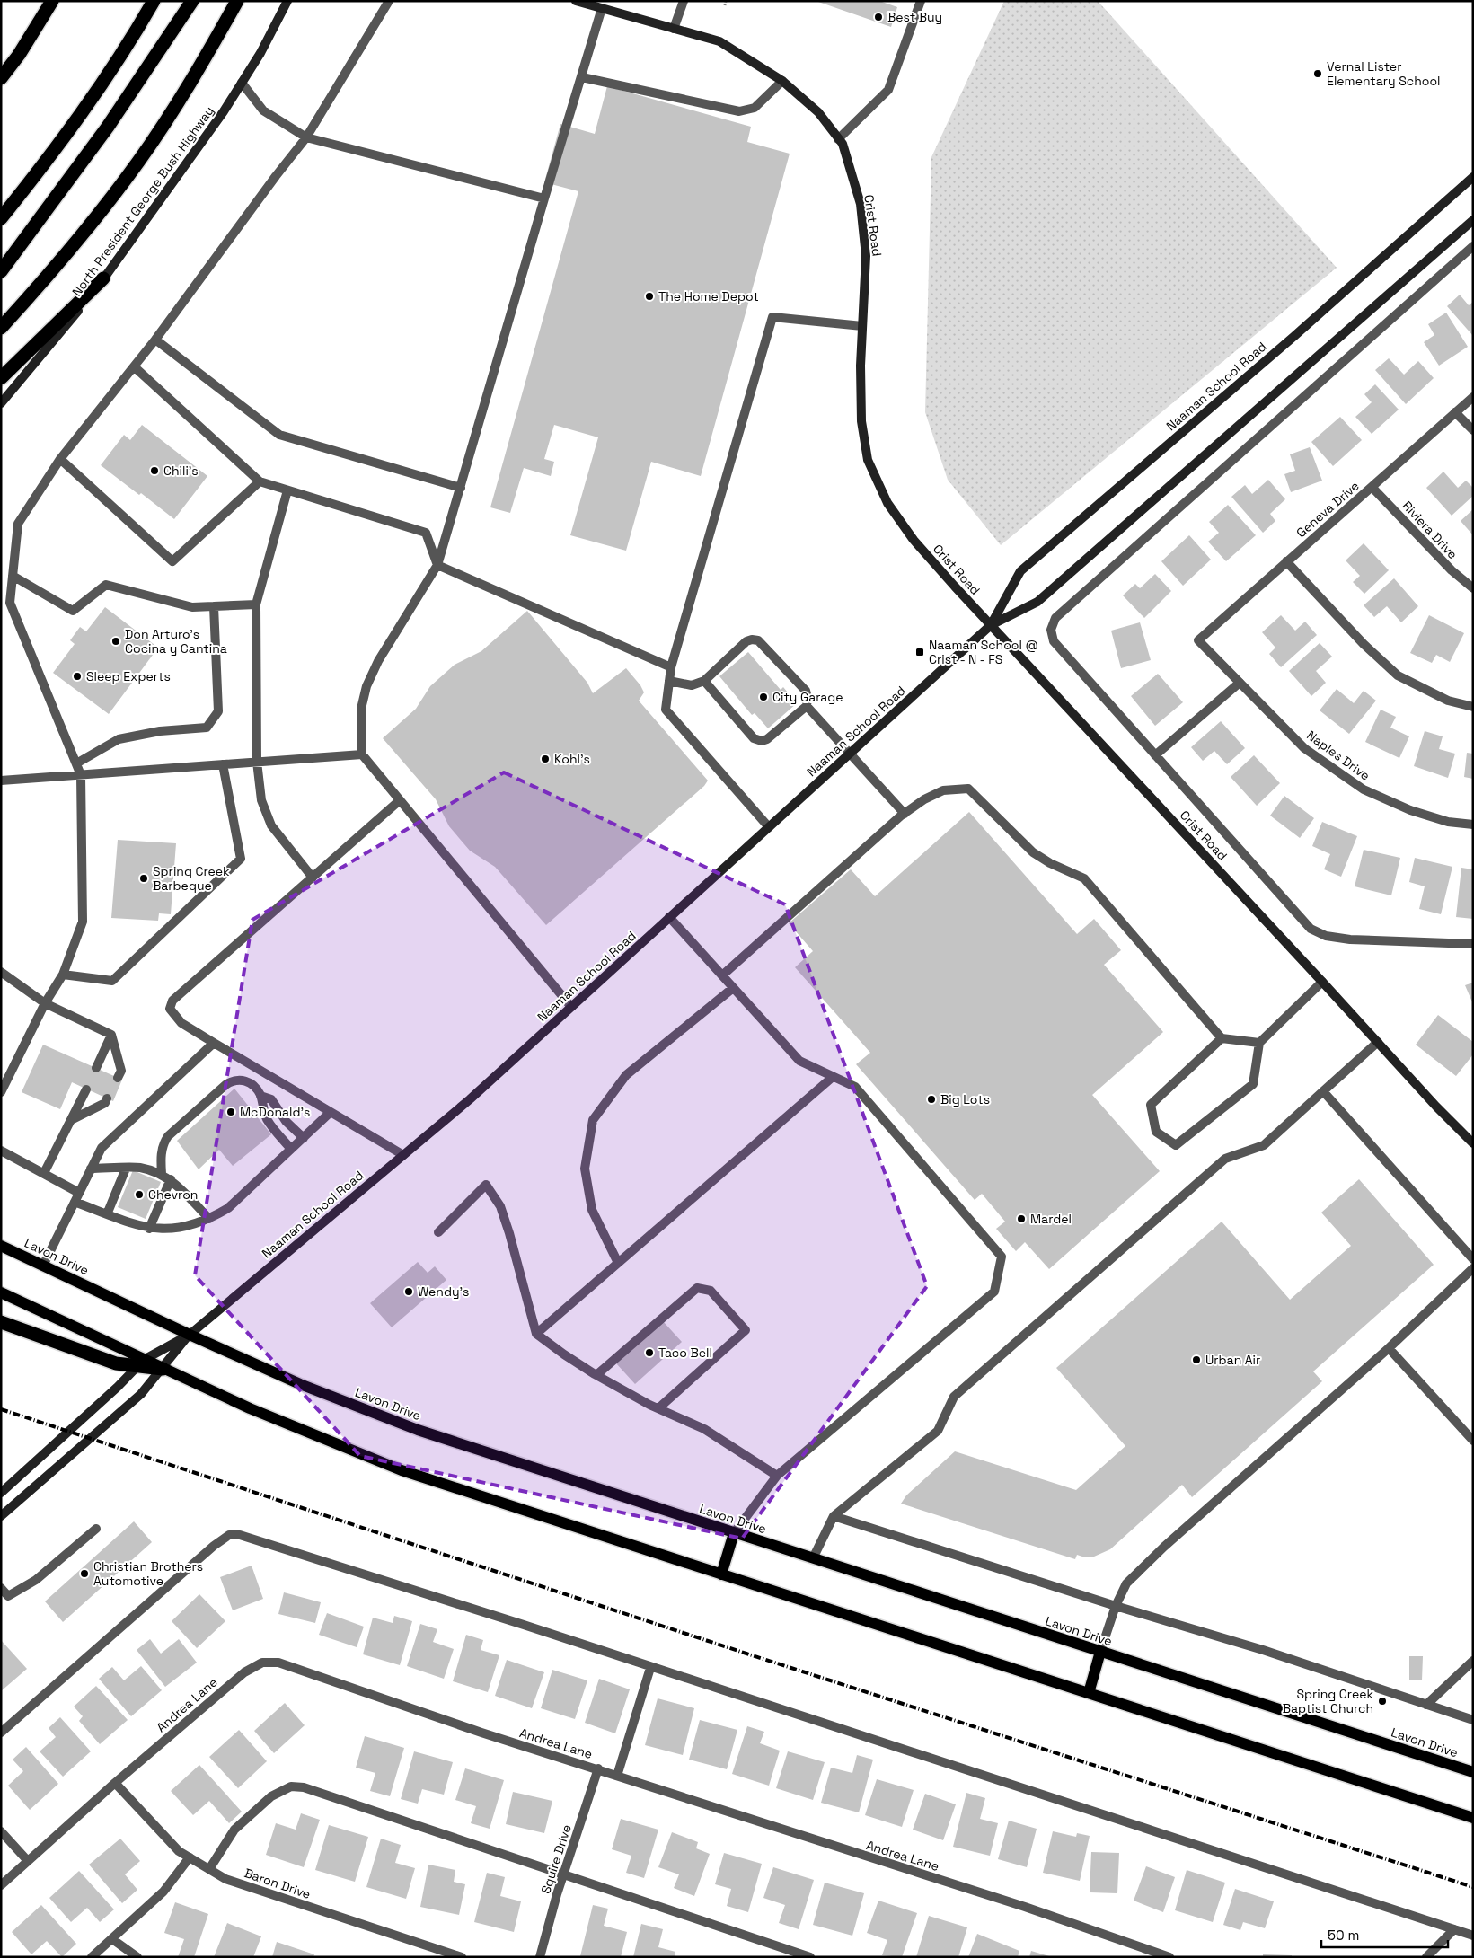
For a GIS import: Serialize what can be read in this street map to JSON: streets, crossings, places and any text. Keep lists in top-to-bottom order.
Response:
{
  "streets": {
    "main road": [
      "North President George Bush Highway",
      "Crist Road",
      "Naaman School Road",
      "Lavon Drive"
    ],
    "street": [
      "Geneva Drive",
      "Riviera Drive",
      "Naples Drive",
      "Andrea Lane",
      "Squire Drive",
      "Baron Drive"
    ]
  },
  "crossings": [
    ["Crist Road", "Naaman School Road"],
    ["Naaman School Road", "Lavon Drive"],
    ["Geneva Drive", "Riviera Drive"],
    ["Geneva Drive", "Naples Drive"],
    ["Andrea Lane", "Squire Drive"],
    ["Andrea Lane", "Baron Drive"]
  ],
  "places": {
    "other": [
      "Best Buy",
      "Vernal Lister Elementary School",
      "The Home Depot",
      "Chili's",
      "Don Arturo's Cocina y Cantina",
      "Sleep Experts",
      "City Garage",
      "Kohl's",
      "Spring Creek Barbeque",
      "Big Lots",
      "McDonald's",
      "Chevron",
      "Mardel",
      "Wendy's",
      "Taco Bell",
      "Urban Air",
      "Christian Brothers Automotive",
      "Spring Creek Baptist Church"
    ],
    "transit": ["Naaman School @ Crist - N - FS"]
  },
  "scale_bar": "50 m"
}
